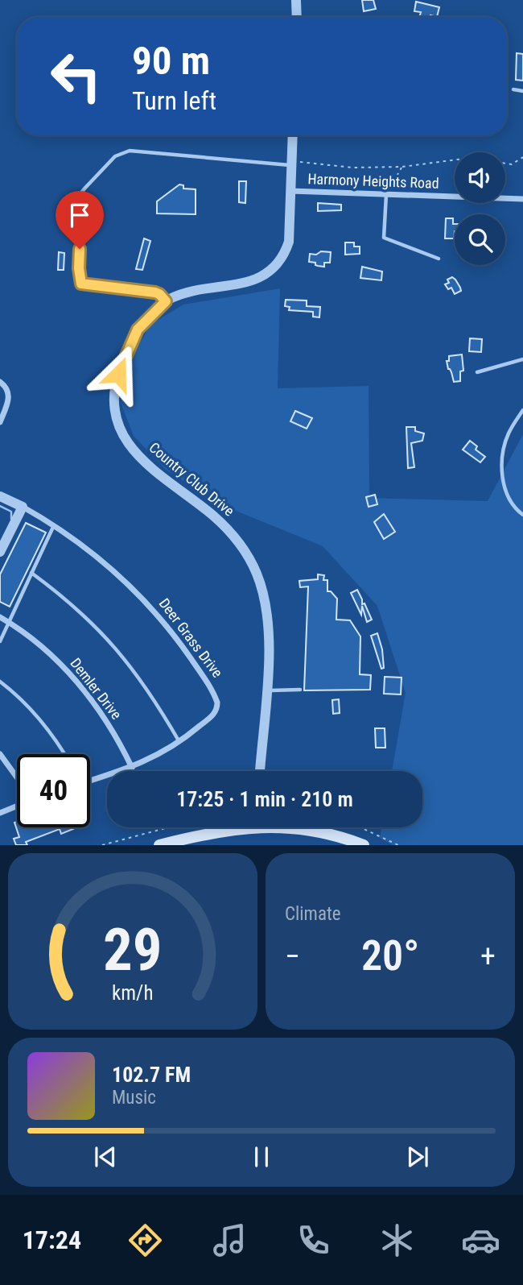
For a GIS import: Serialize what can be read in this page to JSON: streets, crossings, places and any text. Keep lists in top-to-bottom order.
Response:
{
  "streets": {
    "street": [
      "Harmony Heights Road",
      "Country Club Drive",
      "Deer Grass Drive",
      "Demler Drive"
    ]
  },
  "crossings": [
    ["Harmony Heights Road", "Country Club Drive"],
    ["Deer Grass Drive", "Demler Drive"]
  ],
  "page": {
    "turn": ["90 m", "Turn left"],
    "limit": "40",
    "trip": "17:25 · 1 min · 210 m",
    "tile": "Climate",
    "heat": ["−", "20°", "+"],
    "song": ["102.7 FM", "Music"],
    "tabs": "17:24",
    "gauge": ["29", "km/h"]
  }
}
